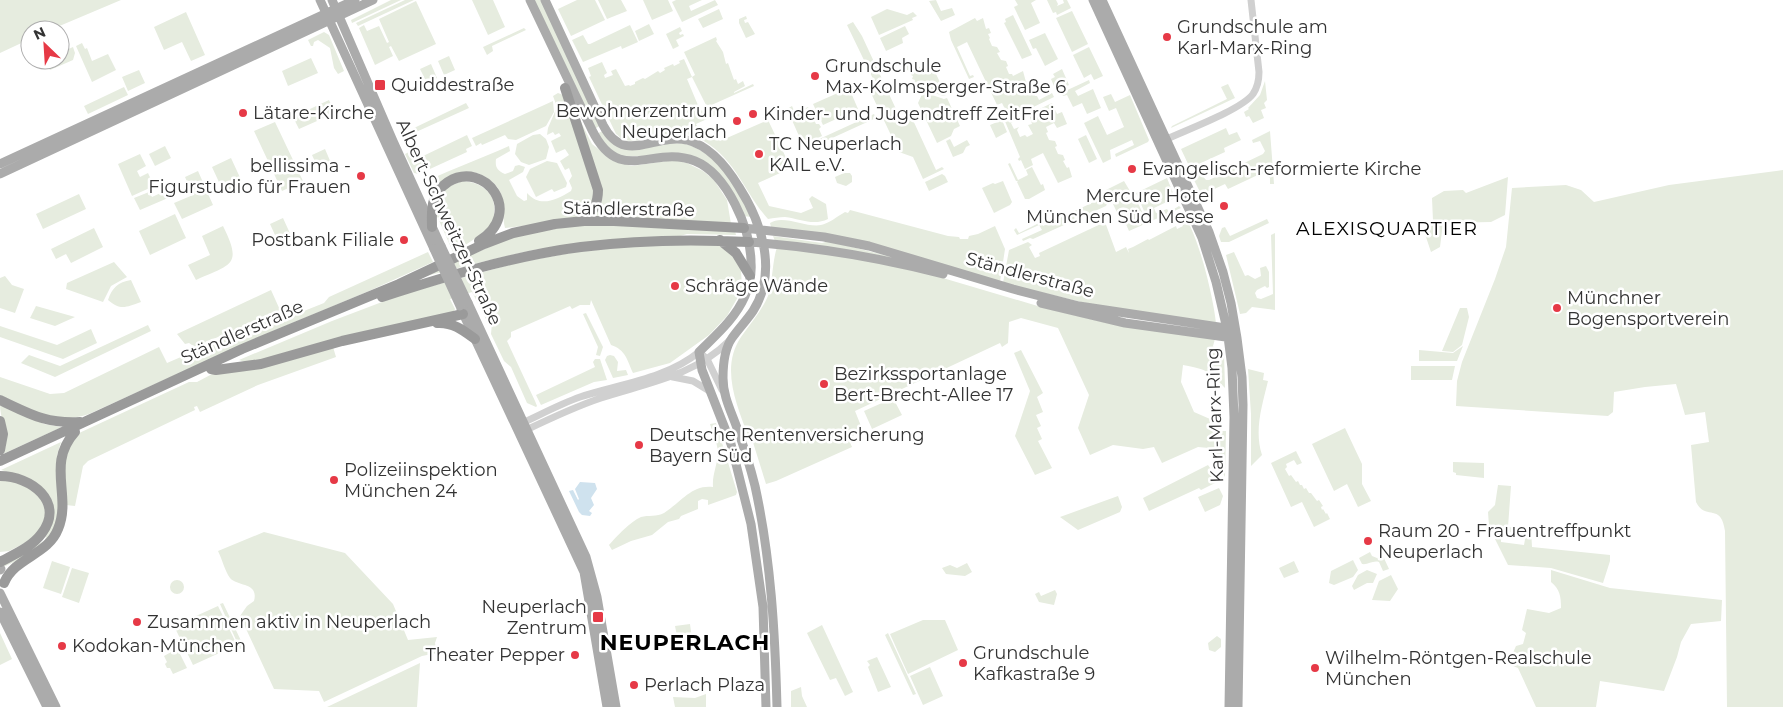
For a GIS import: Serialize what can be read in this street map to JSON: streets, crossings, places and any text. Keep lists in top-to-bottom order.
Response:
{
  "streets": {
    "highway": ["Ständlerstraße"],
    "main road": ["Albert-Schweitzer-Straße", "Karl-Marx-Ring"]
  },
  "crossings": [
    ["Ständlerstraße", "Albert-Schweitzer-Straße"],
    ["Ständlerstraße", "Karl-Marx-Ring"]
  ],
  "districts": ["ALEXISQUARTIER", "NEUPERLACH"],
  "places": {
    "other": [
      "Grundschule am Karl-Marx-Ring",
      "Grundschule Max-Kolmsperger-Straße 6",
      "Lätare-Kirche",
      "Kinder- und Jugendtreff ZeitFrei",
      "Bewohnerzentrum Neuperlach",
      "TC Neuperlach KAIL e.V.",
      "Evangelisch-reformierte Kirche",
      "bellissima - Figurstudio für Frauen",
      "Mercure Hotel München Süd Messe",
      "Postbank Filiale",
      "Schräge Wände",
      "Münchner Bogensportverein",
      "Bezirkssportanlage Bert-Brecht-Allee 17",
      "Deutsche Rentenversicherung Bayern Süd",
      "Polizeiinspektion München 24",
      "Raum 20 - Frauentreffpunkt Neuperlach",
      "Zusammen aktiv in Neuperlach",
      "Kodokan-München",
      "Theater Pepper",
      "Grundschule Kafkastraße 9",
      "Wilhelm-Röntgen-Realschule München",
      "Perlach Plaza"
    ],
    "transit": ["Quiddestraße", "Neuperlach Zentrum"]
  },
  "north": "top left"
}
